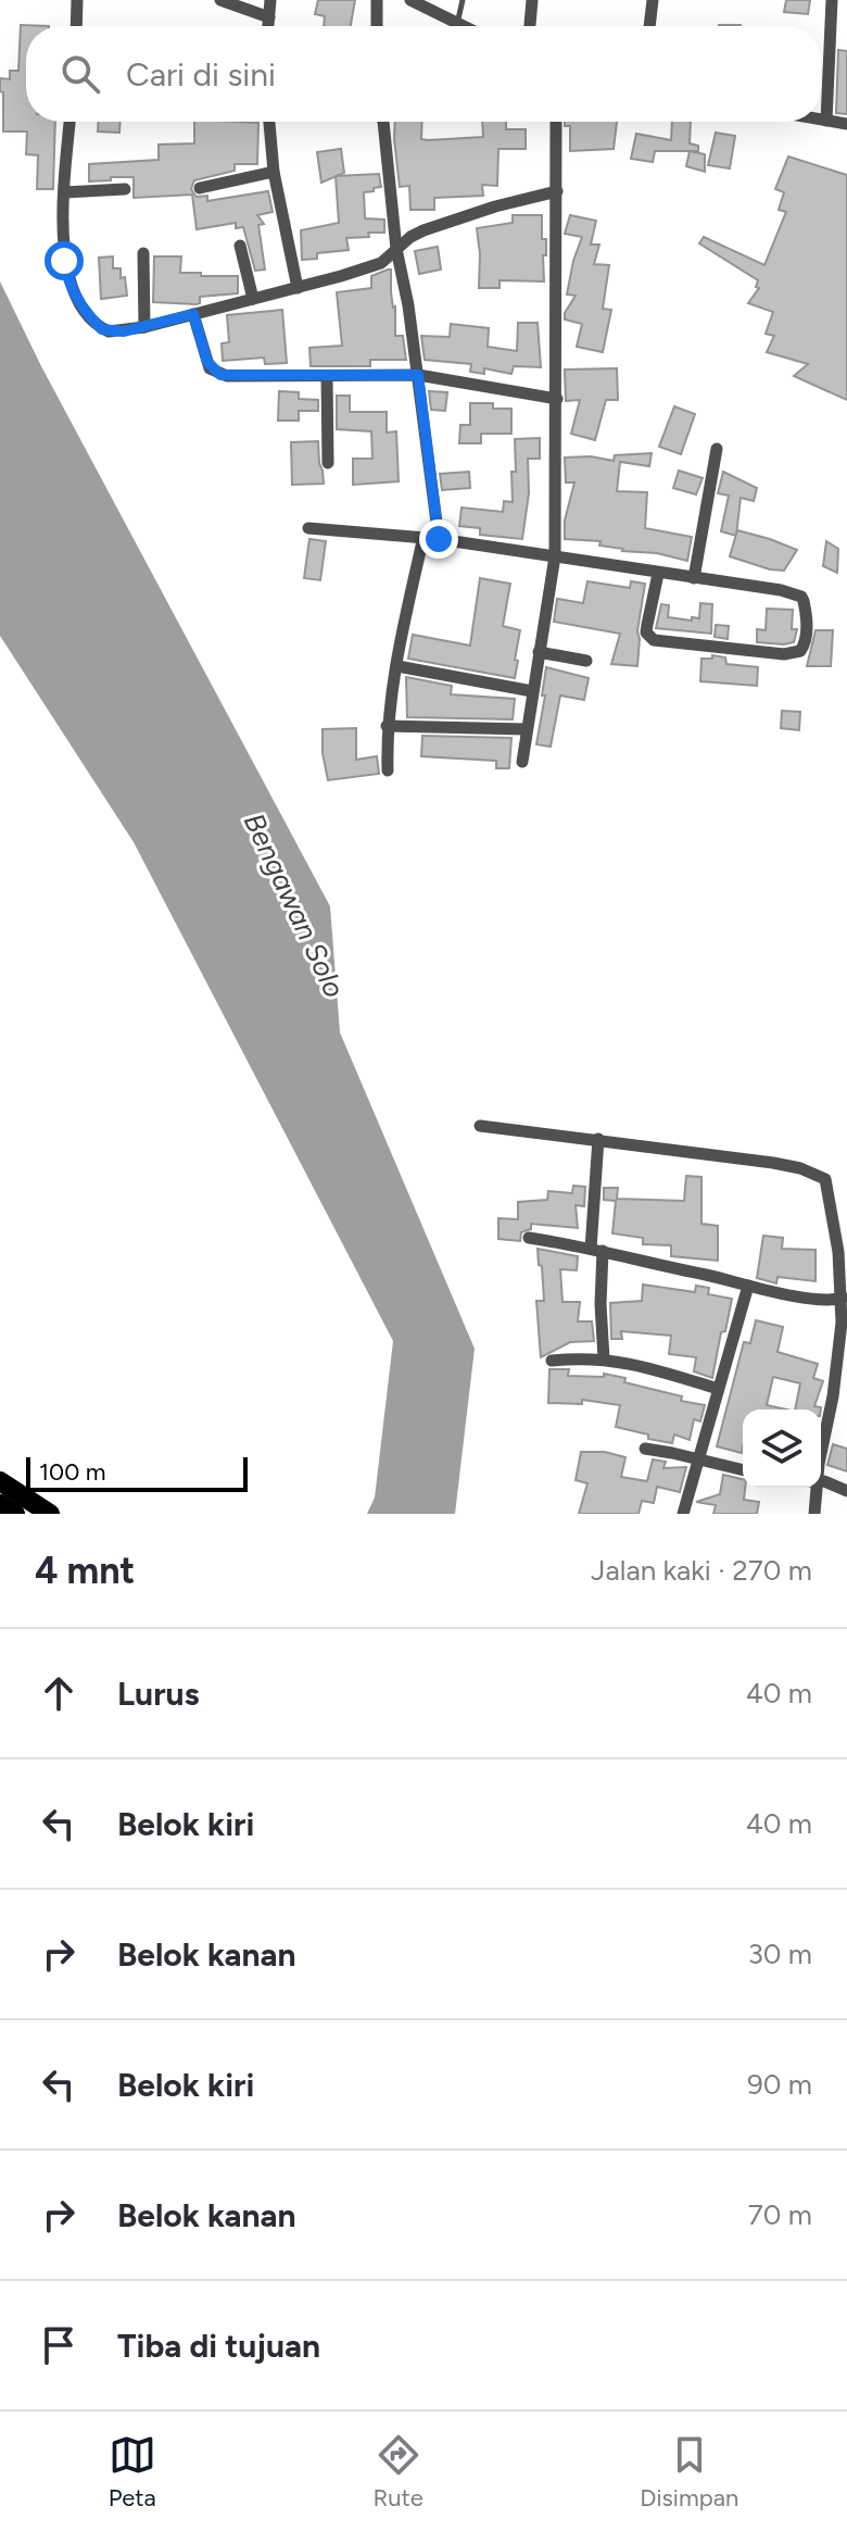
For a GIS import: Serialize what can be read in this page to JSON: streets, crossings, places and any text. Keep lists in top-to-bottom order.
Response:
{
  "water": ["Bengawan Solo"],
  "scale_bar": "100 m",
  "page": {
    "search": "Cari di sini",
    "scale": "100 m",
    "heading": ["4 mnt", "Jalan kaki · 270 m"],
    "list": [
      ["Lurus", "40 m"],
      ["Belok kiri", "40 m"],
      ["Belok kanan", "30 m"],
      ["Belok kiri", "90 m"],
      ["Belok kanan", "70 m"],
      "Tiba di tujuan"
    ],
    "nav": ["Peta", "Rute", "Disimpan"]
  }
}
